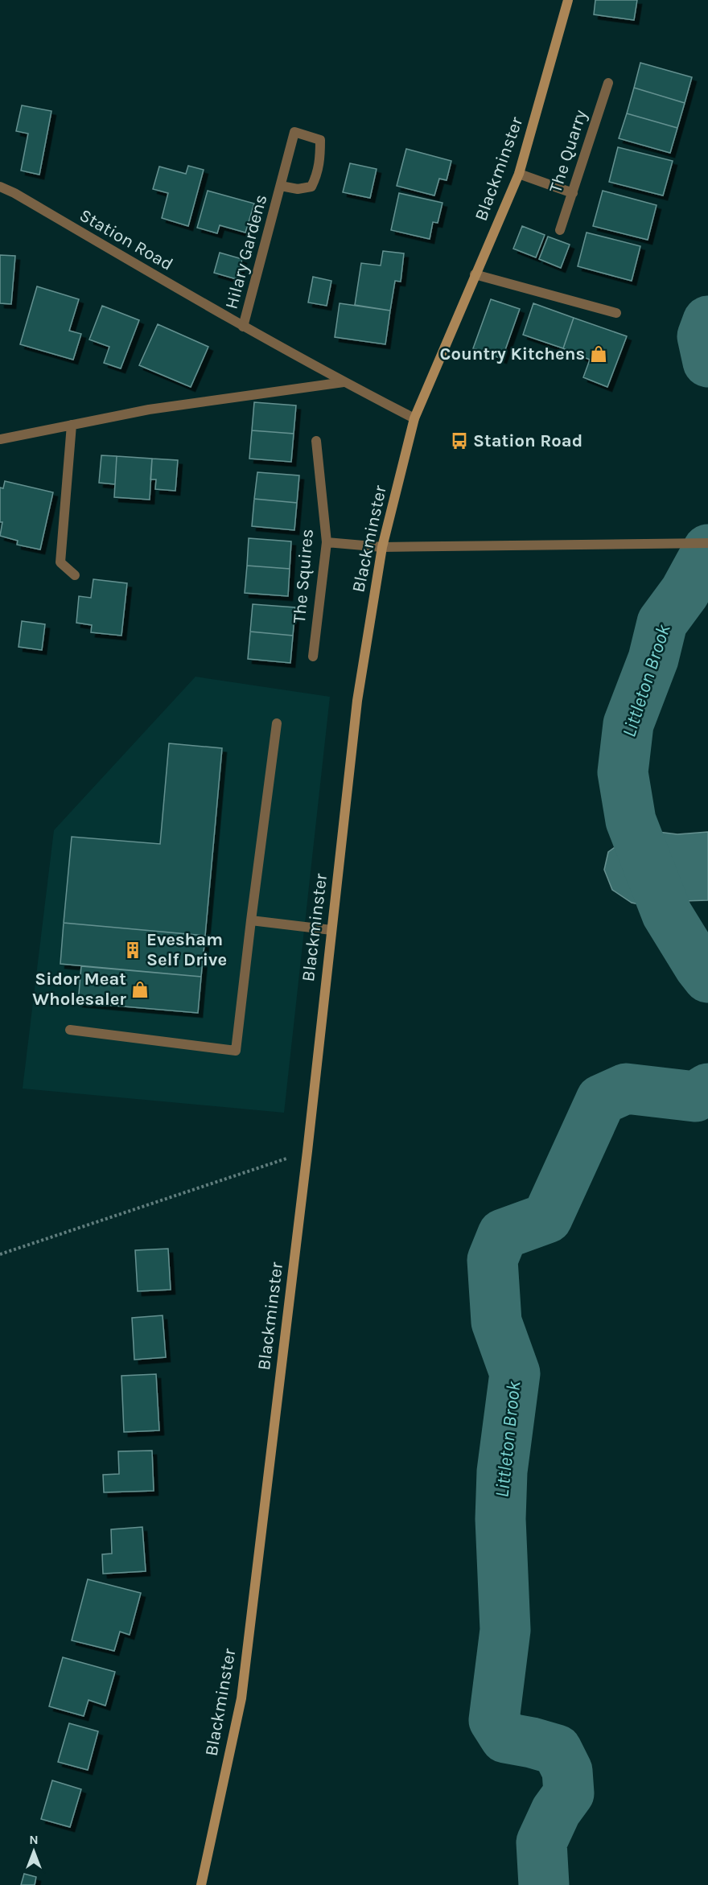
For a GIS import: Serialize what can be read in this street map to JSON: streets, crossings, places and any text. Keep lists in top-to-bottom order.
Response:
{
  "streets": {
    "main road": ["Blackminster"],
    "street": [
      "The Quarry",
      "Station Road",
      "Hilary Gardens",
      "The Squires"
    ]
  },
  "crossings": [
    ["Blackminster", "Station Road"],
    ["Station Road", "Hilary Gardens"]
  ],
  "water": ["Littleton Brook"],
  "places": {
    "shop": ["Country Kitchens", "Sidor Meat Wholesaler"],
    "bus stop": ["Station Road"],
    "building": ["Evesham Self Drive"]
  },
  "north": "top"
}
